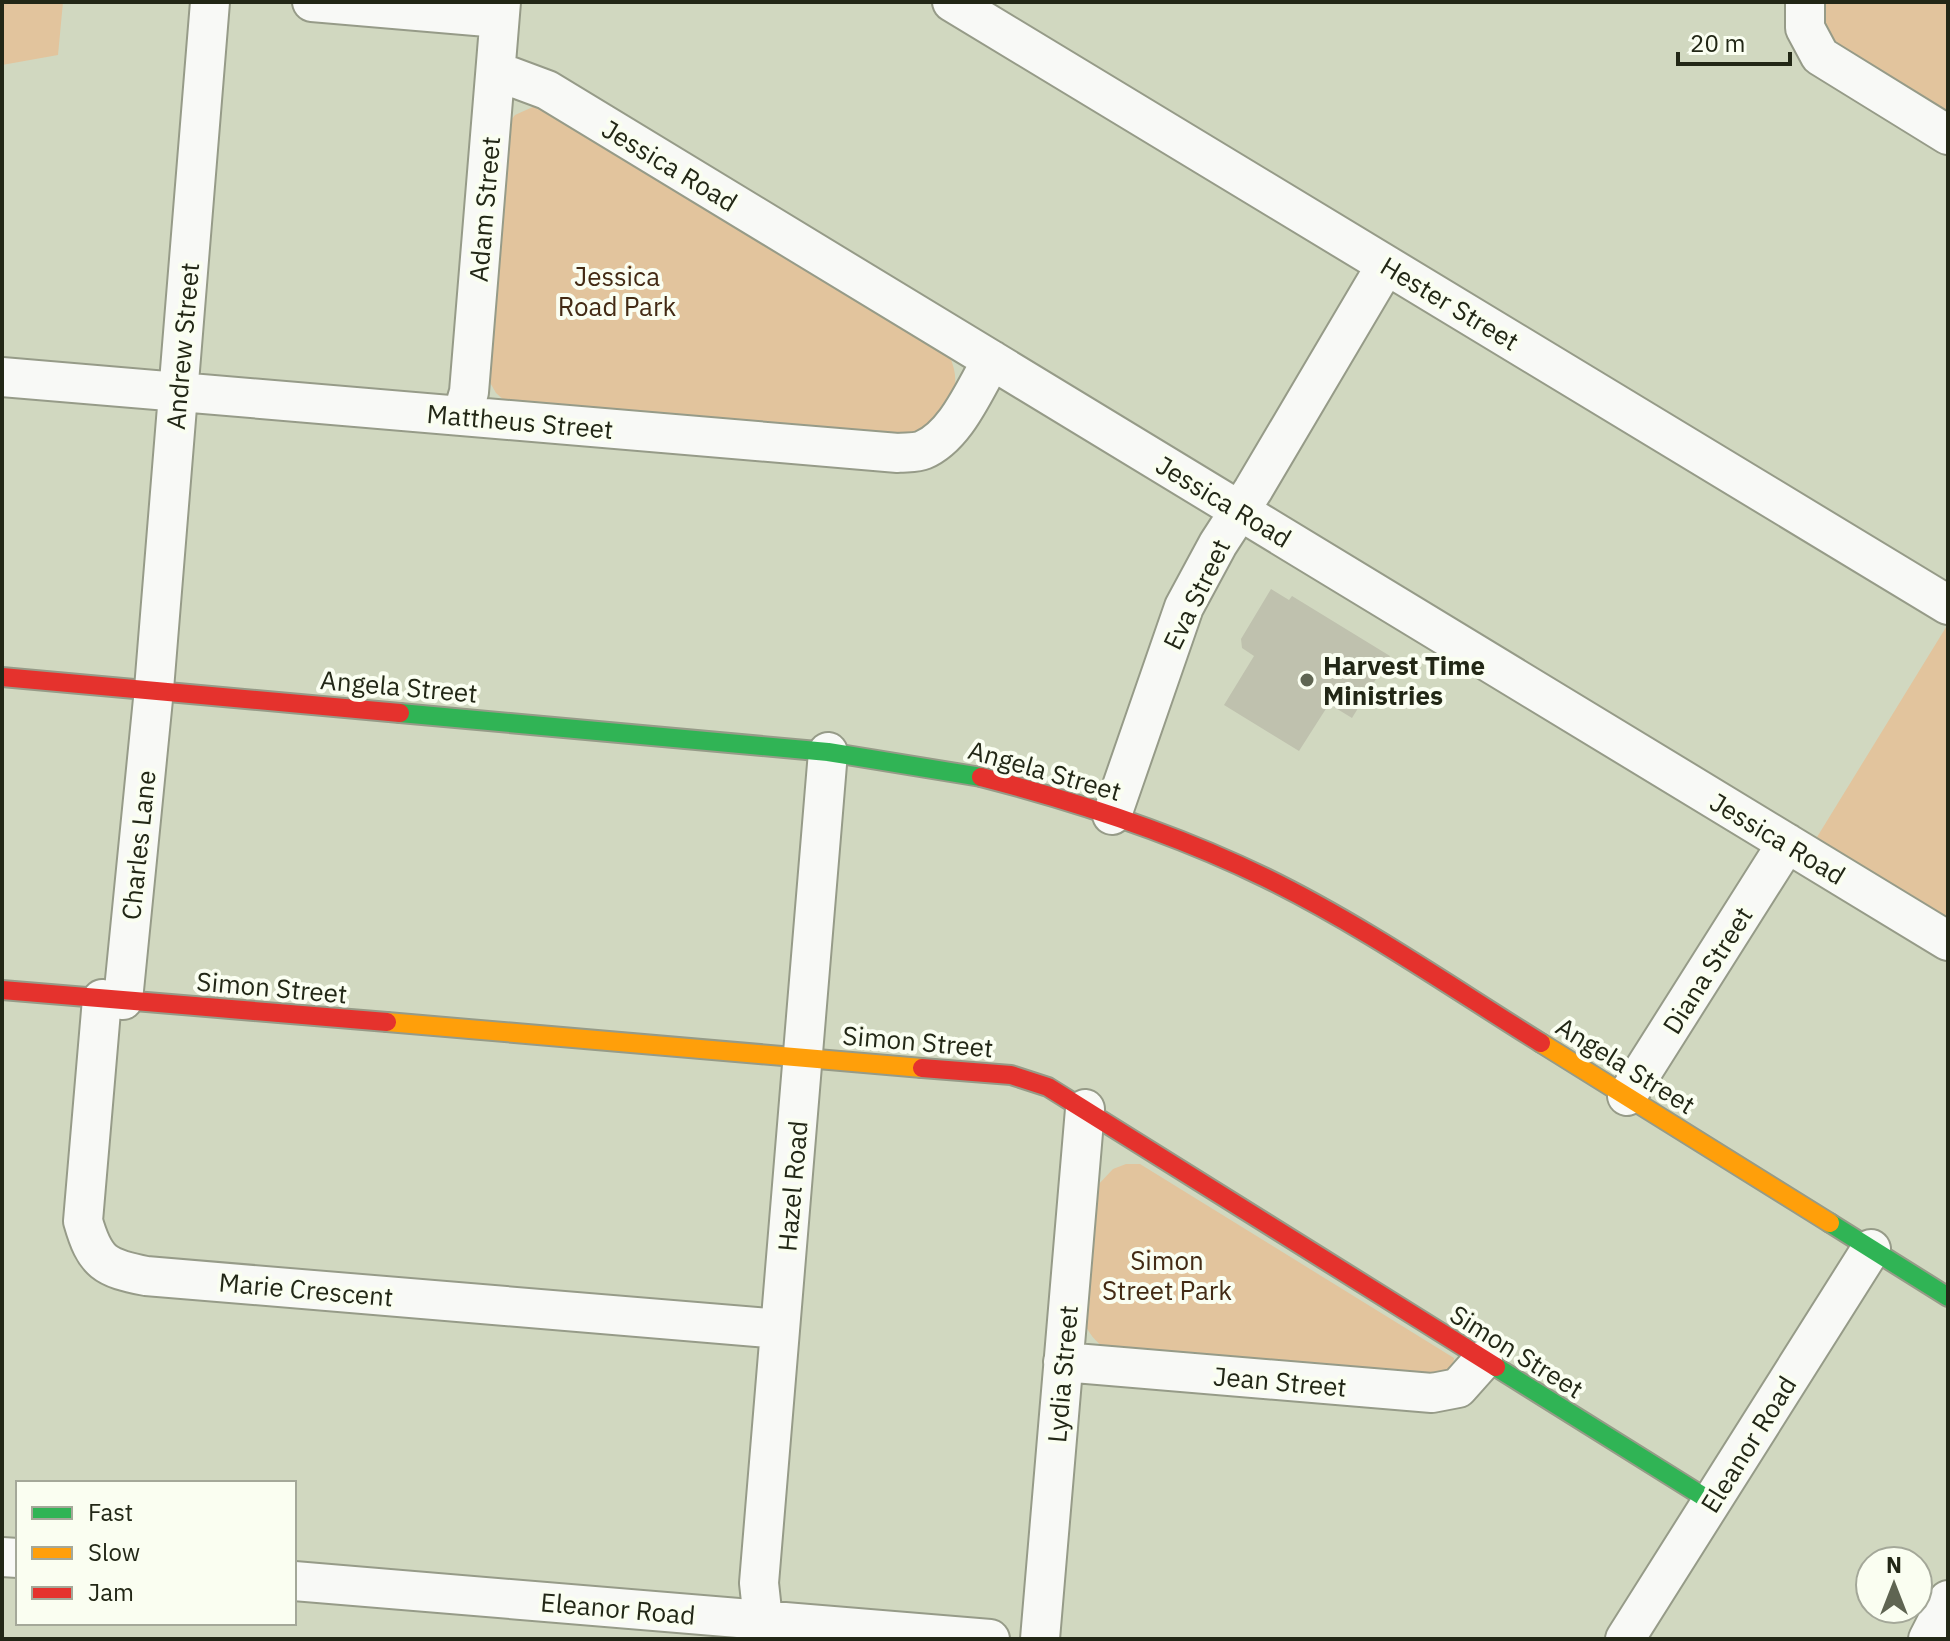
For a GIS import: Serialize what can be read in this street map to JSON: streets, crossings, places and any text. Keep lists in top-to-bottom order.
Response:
{
  "streets": {
    "street": [
      "Jessica Road",
      "Adam Street",
      "Hester Street",
      "Andrew Street",
      "Mattheus Street",
      "Eva Street",
      "Angela Street",
      "Charles Lane",
      "Diana Street",
      "Simon Street",
      "Hazel Road",
      "Marie Crescent",
      "Lydia Street",
      "Jean Street",
      "Eleanor Road"
    ]
  },
  "crossings": [
    ["Jessica Road", "Adam Street"],
    ["Jessica Road", "Mattheus Street"],
    ["Jessica Road", "Eva Street"],
    ["Jessica Road", "Diana Street"],
    ["Adam Street", "Mattheus Street"],
    ["Hester Street", "Eva Street"],
    ["Andrew Street", "Mattheus Street"],
    ["Andrew Street", "Angela Street"],
    ["Andrew Street", "Charles Lane"],
    ["Eva Street", "Angela Street"],
    ["Angela Street", "Charles Lane"],
    ["Angela Street", "Diana Street"],
    ["Angela Street", "Hazel Road"],
    ["Angela Street", "Eleanor Road"],
    ["Charles Lane", "Simon Street"],
    ["Charles Lane", "Marie Crescent"],
    ["Simon Street", "Hazel Road"],
    ["Simon Street", "Marie Crescent"],
    ["Simon Street", "Lydia Street"],
    ["Simon Street", "Jean Street"],
    ["Simon Street", "Eleanor Road"],
    ["Hazel Road", "Marie Crescent"],
    ["Hazel Road", "Eleanor Road"],
    ["Lydia Street", "Jean Street"]
  ],
  "parks": ["Jessica Road Park", "Simon Street Park"],
  "places": ["Harvest Time Ministries"],
  "legend": ["Fast", "Slow", "Jam"],
  "scale_bar": "20 m",
  "north": "top"
}
